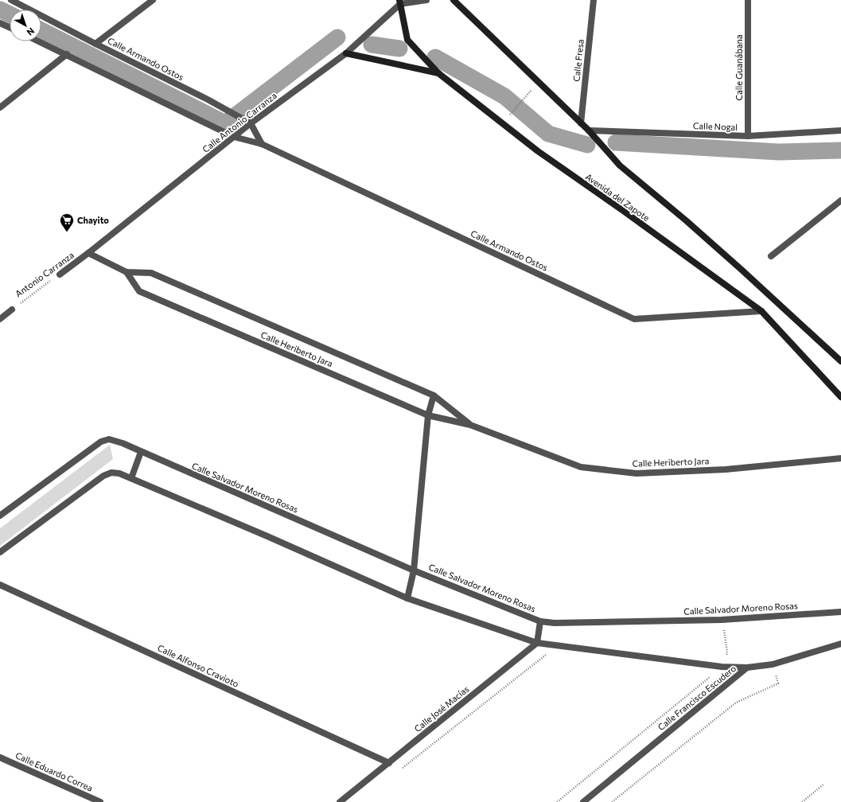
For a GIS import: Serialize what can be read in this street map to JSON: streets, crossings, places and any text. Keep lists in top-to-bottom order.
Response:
{
  "streets": {
    "main road": ["Avenida del Zapote"],
    "street": [
      "Calle Armando Ostos",
      "Calle Fresa",
      "Calle Guanábana",
      "Calle Antonio Carranza",
      "Calle Nogal",
      "Antonio Carranza",
      "Calle Heriberto Jara",
      "Calle Salvador Moreno Rosas",
      "Calle Alfonso Cravioto",
      "Calle Francisco Escudero",
      "Calle José Macías",
      "Calle Eduardo Correa"
    ]
  },
  "crossings": [
    ["Calle Armando Ostos", "Calle Antonio Carranza"],
    ["Calle Armando Ostos", "Avenida del Zapote"],
    ["Calle Guanábana", "Calle Nogal"],
    ["Calle Antonio Carranza", "Avenida del Zapote"],
    ["Calle Antonio Carranza", "Antonio Carranza"],
    ["Calle Antonio Carranza", "Calle Heriberto Jara"],
    ["Antonio Carranza", "Calle Heriberto Jara"],
    ["Calle Alfonso Cravioto", "Calle José Macías"]
  ],
  "places": {
    "supermarket": ["Chayito"]
  },
  "north": "bottom right"
}
